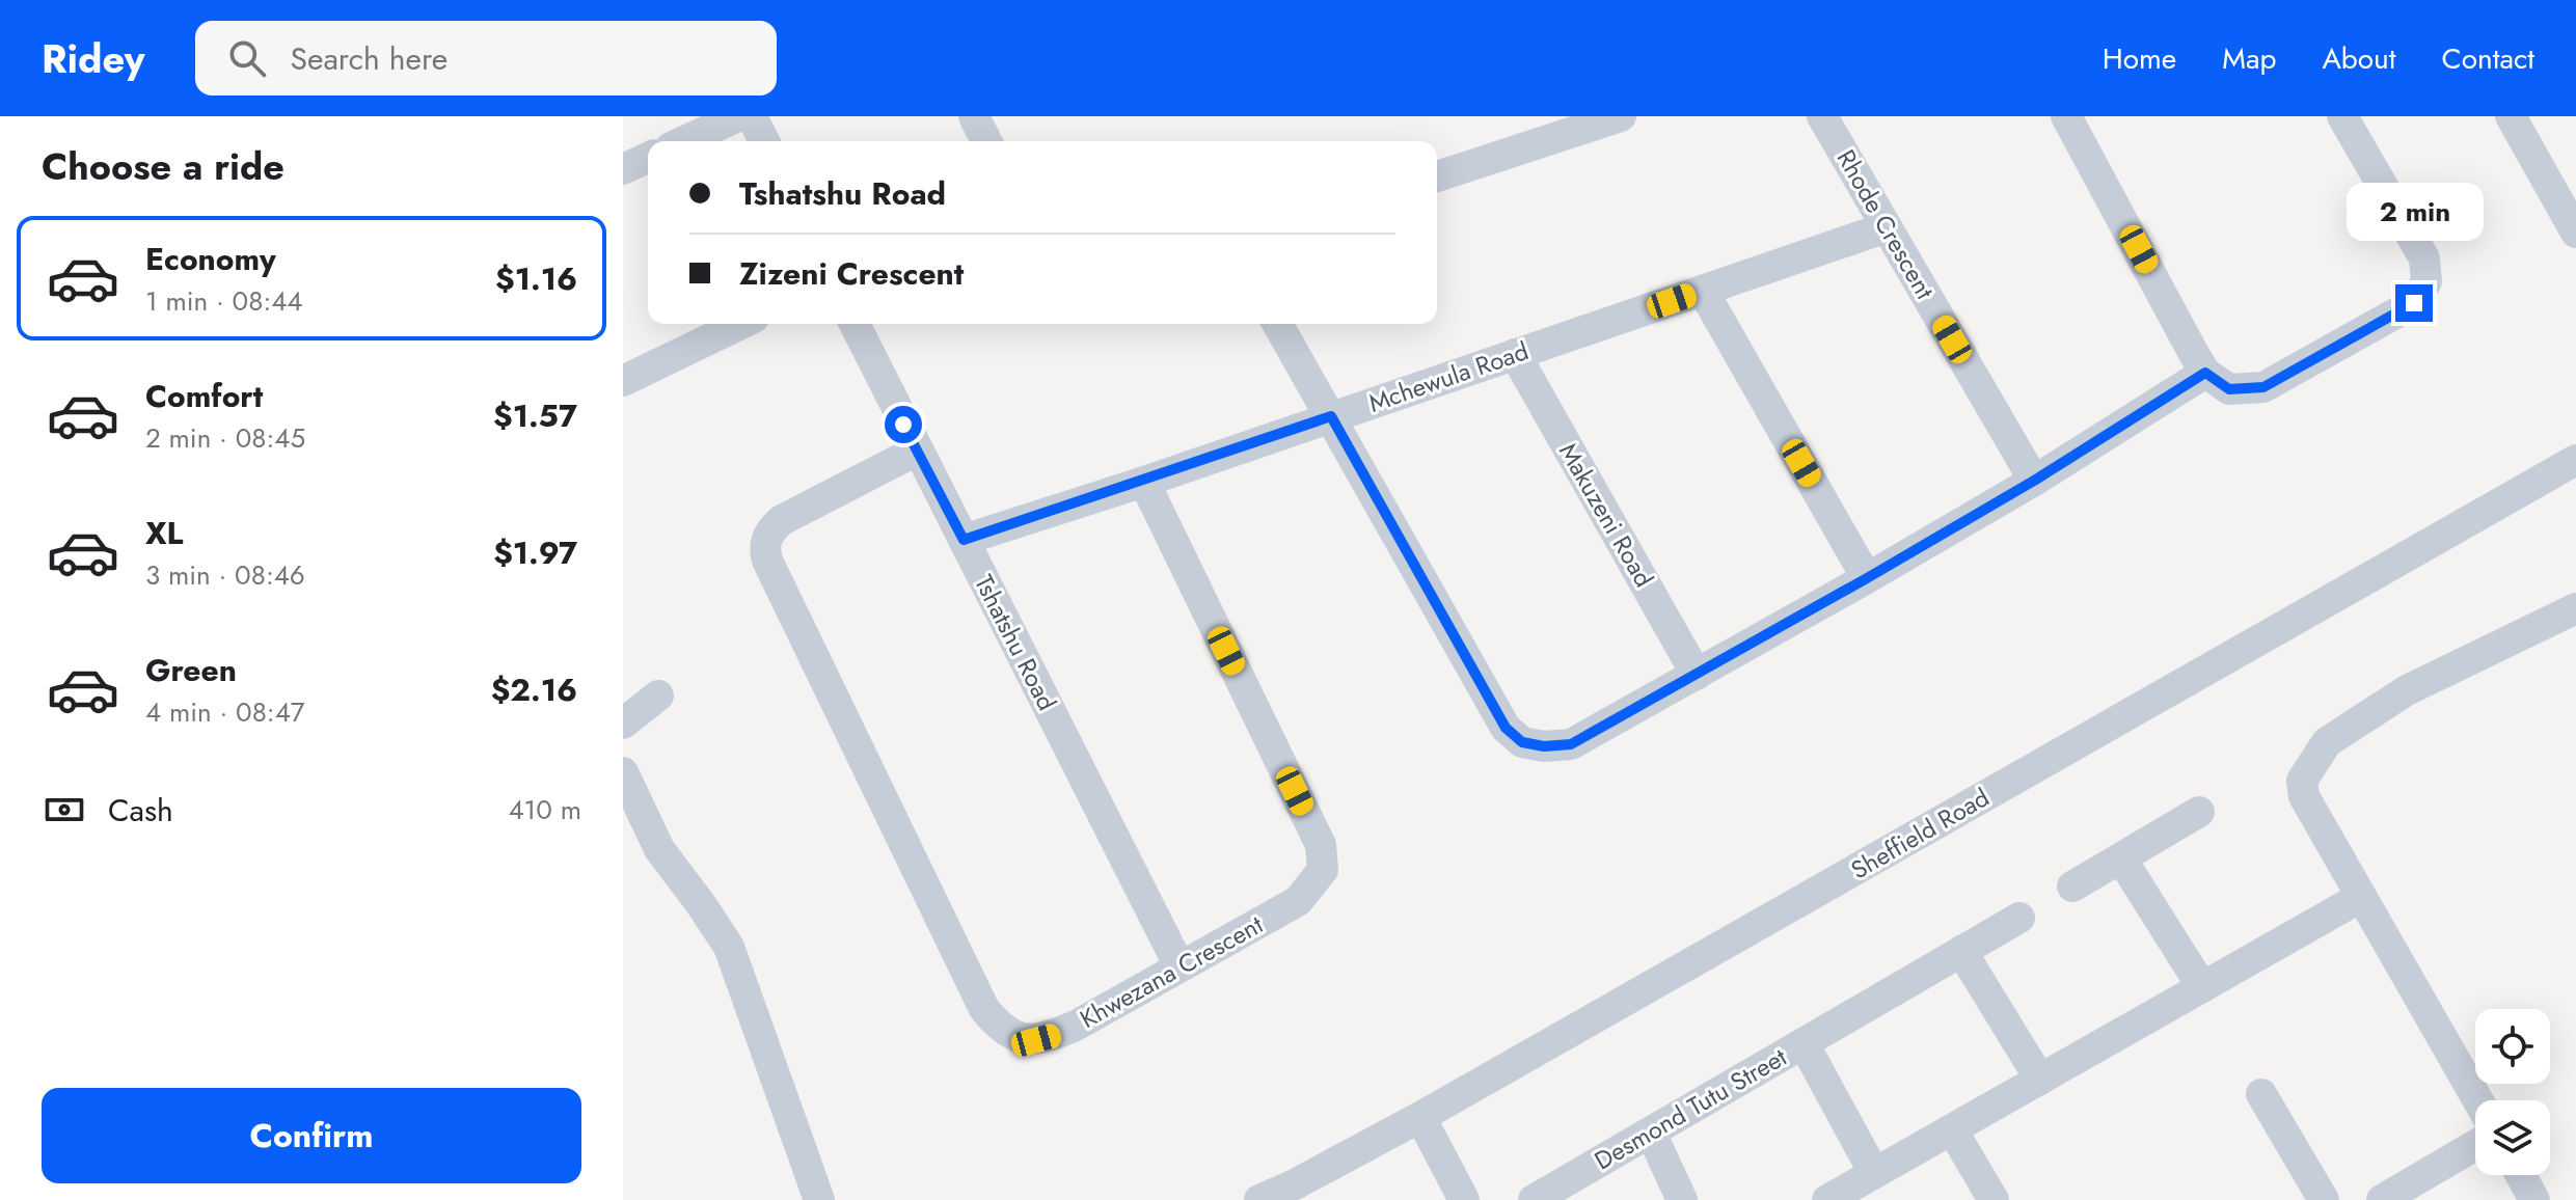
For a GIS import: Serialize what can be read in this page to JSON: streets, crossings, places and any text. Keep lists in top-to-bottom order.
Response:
{
  "streets": {
    "street": [
      "Rhode Crescent",
      "Mchewula Road",
      "Makuzeni Road",
      "Tshatshu Road",
      "Sheffield Road",
      "Khwezana Crescent",
      "Desmond Tutu Street"
    ]
  },
  "crossings": [
    ["Rhode Crescent", "Mchewula Road"],
    ["Mchewula Road", "Makuzeni Road"],
    ["Mchewula Road", "Tshatshu Road"],
    ["Mchewula Road", "Khwezana Crescent"],
    ["Tshatshu Road", "Khwezana Crescent"]
  ],
  "page": {
    "header": "Ridey",
    "search": "Search here",
    "nav": [
      "Home",
      "Map",
      "About",
      "Contact"
    ],
    "heading": "Choose a ride",
    "banner": ["Tshatshu Road", "Zizeni Crescent"],
    "bubble": "2 min",
    "list": [
      {
        "name": "Economy",
        "note": "1 min · 08:44",
        "value": "$1.16"
      },
      {
        "name": "Comfort",
        "note": "2 min · 08:45",
        "value": "$1.57"
      },
      {
        "name": "XL",
        "note": "3 min · 08:46",
        "value": "$1.97"
      },
      {
        "name": "Green",
        "note": "4 min · 08:47",
        "value": "$2.16"
      }
    ],
    "pay": ["Cash", "410 m"],
    "buttons": "Confirm"
  }
}
